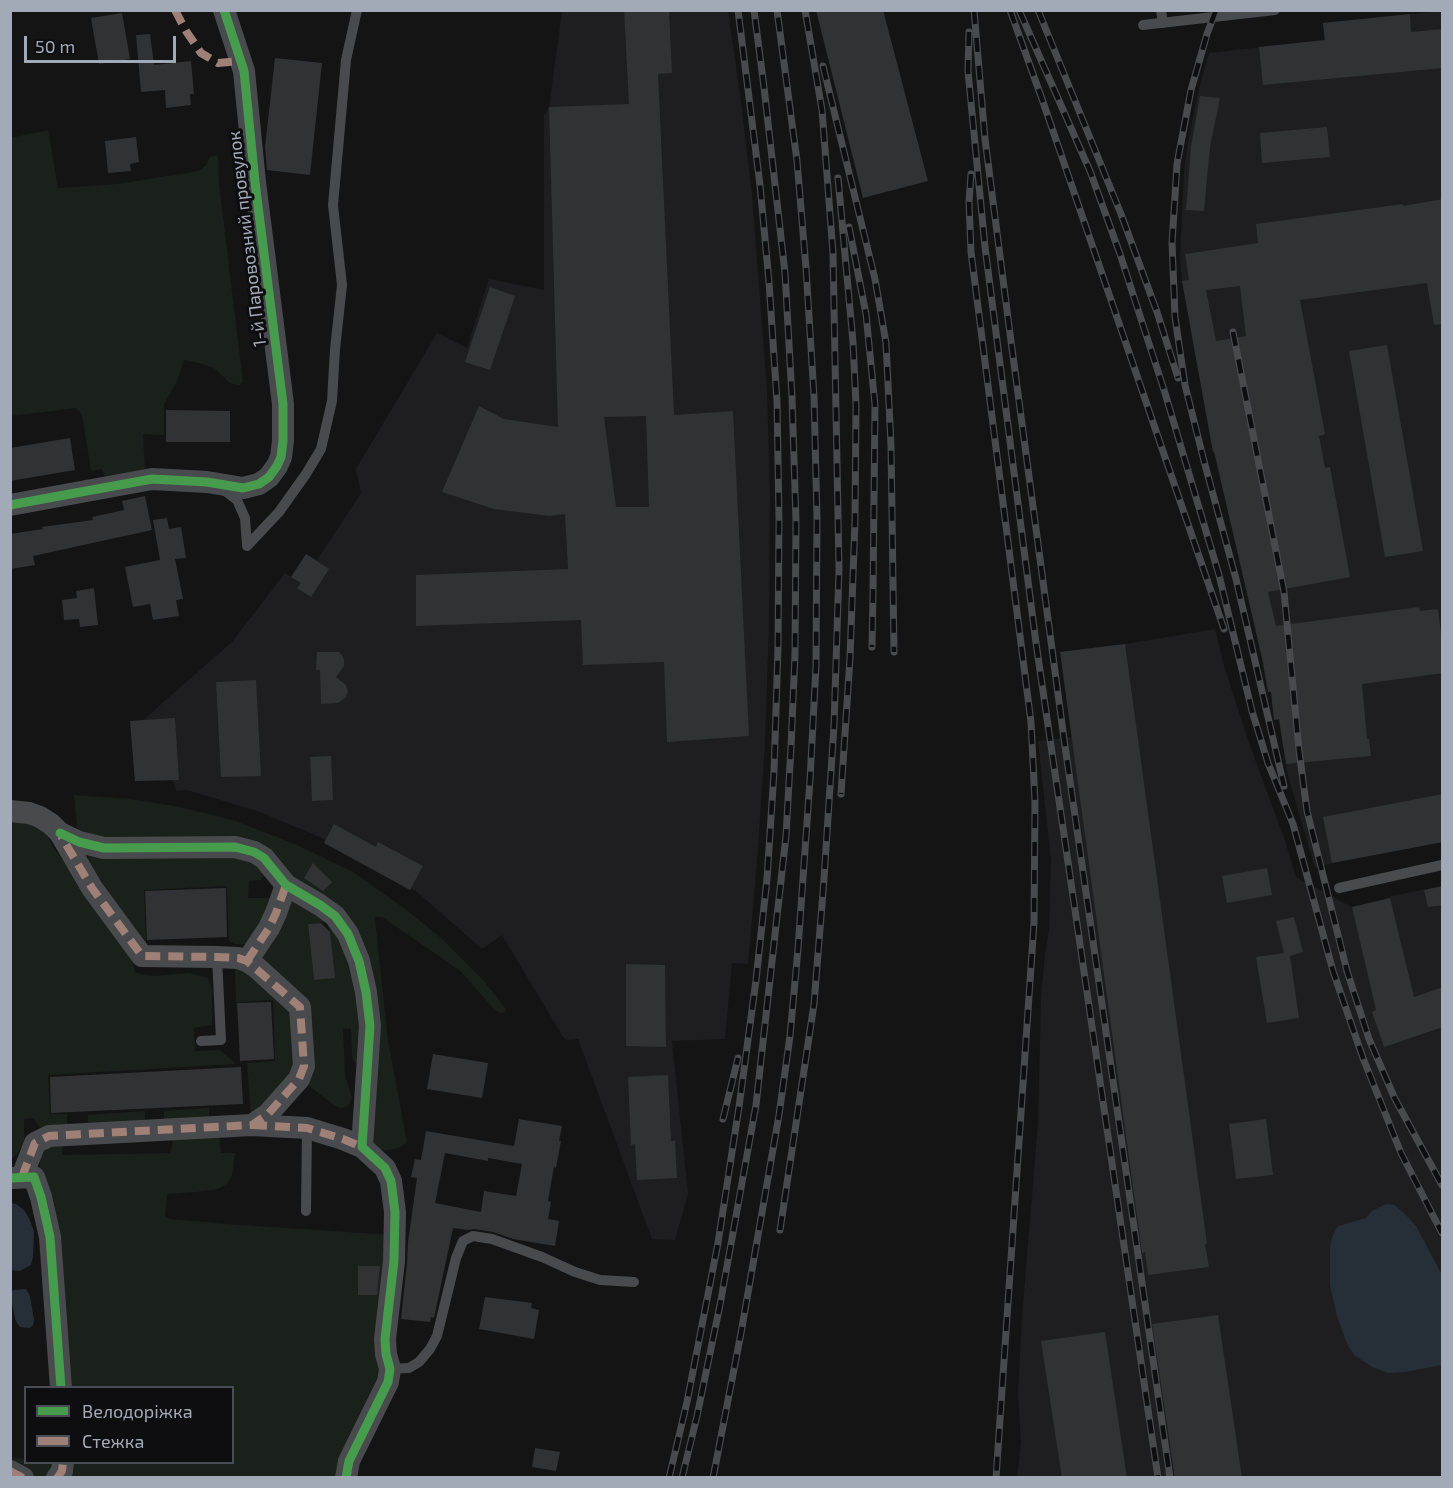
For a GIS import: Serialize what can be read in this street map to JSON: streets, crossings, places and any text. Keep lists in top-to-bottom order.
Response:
{
  "streets": {
    "street": ["1-й Паровозний провулок"]
  },
  "legend": ["Велодоріжка", "Стежка"],
  "scale_bar": "50 m"
}
